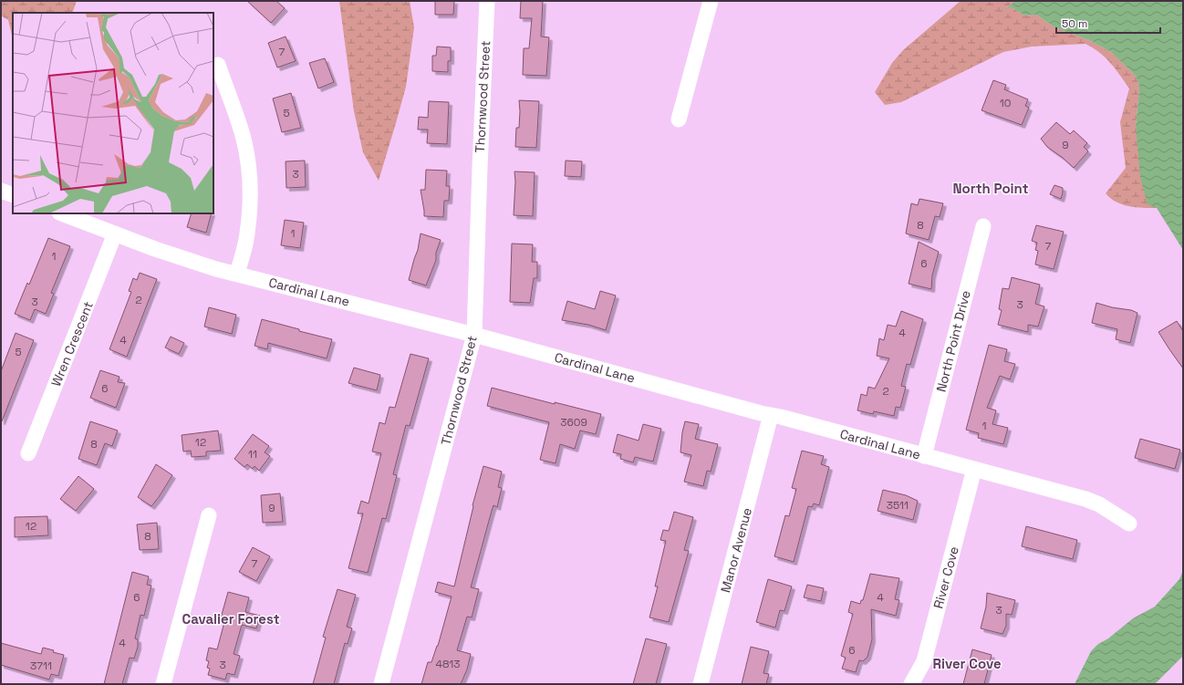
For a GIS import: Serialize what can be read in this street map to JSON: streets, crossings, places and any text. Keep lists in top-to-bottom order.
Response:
{
  "streets": {
    "street": [
      "Thornwood Street",
      "Cardinal Lane",
      "North Point Drive",
      "Wren Crescent",
      "Manor Avenue",
      "River Cove"
    ]
  },
  "crossings": [
    ["Thornwood Street", "Cardinal Lane"],
    ["Cardinal Lane", "North Point Drive"],
    ["Cardinal Lane", "Wren Crescent"],
    ["Cardinal Lane", "Manor Avenue"],
    ["Cardinal Lane", "River Cove"]
  ],
  "districts": ["North Point", "Cavalier Forest", "River Cove"],
  "house_numbers": [
    "7",
    "10",
    "5",
    "9",
    "3",
    "8",
    "1",
    "7",
    "1",
    "6",
    "2",
    "3",
    "3",
    "4",
    "4",
    "5",
    "6",
    "2",
    "3609",
    "1",
    "12",
    "8",
    "11",
    "3511",
    "9",
    "12",
    "8",
    "7",
    "6",
    "4",
    "3",
    "4",
    "6",
    "4813",
    "3",
    "3711"
  ],
  "scale_bar": "50 m"
}
